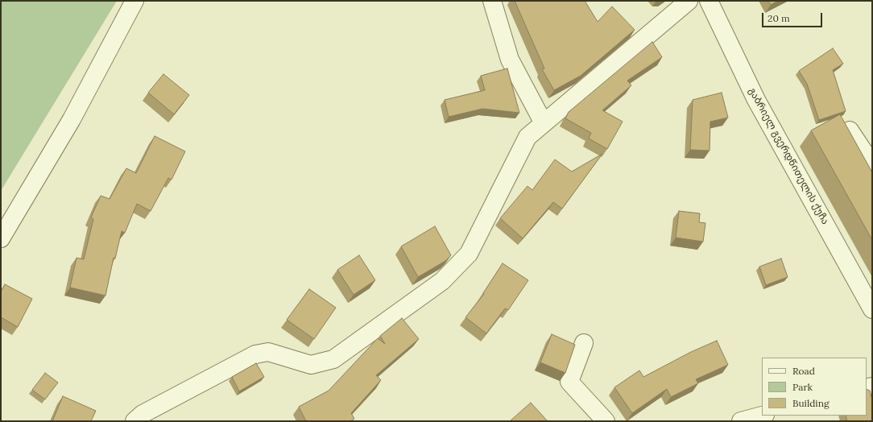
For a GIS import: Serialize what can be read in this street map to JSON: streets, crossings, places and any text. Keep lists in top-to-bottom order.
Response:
{
  "streets": {
    "street": ["გაბრიელ გვერდწითელის ქუჩა"]
  },
  "legend": ["Road", "Park", "Building"],
  "scale_bar": "20 m"
}
